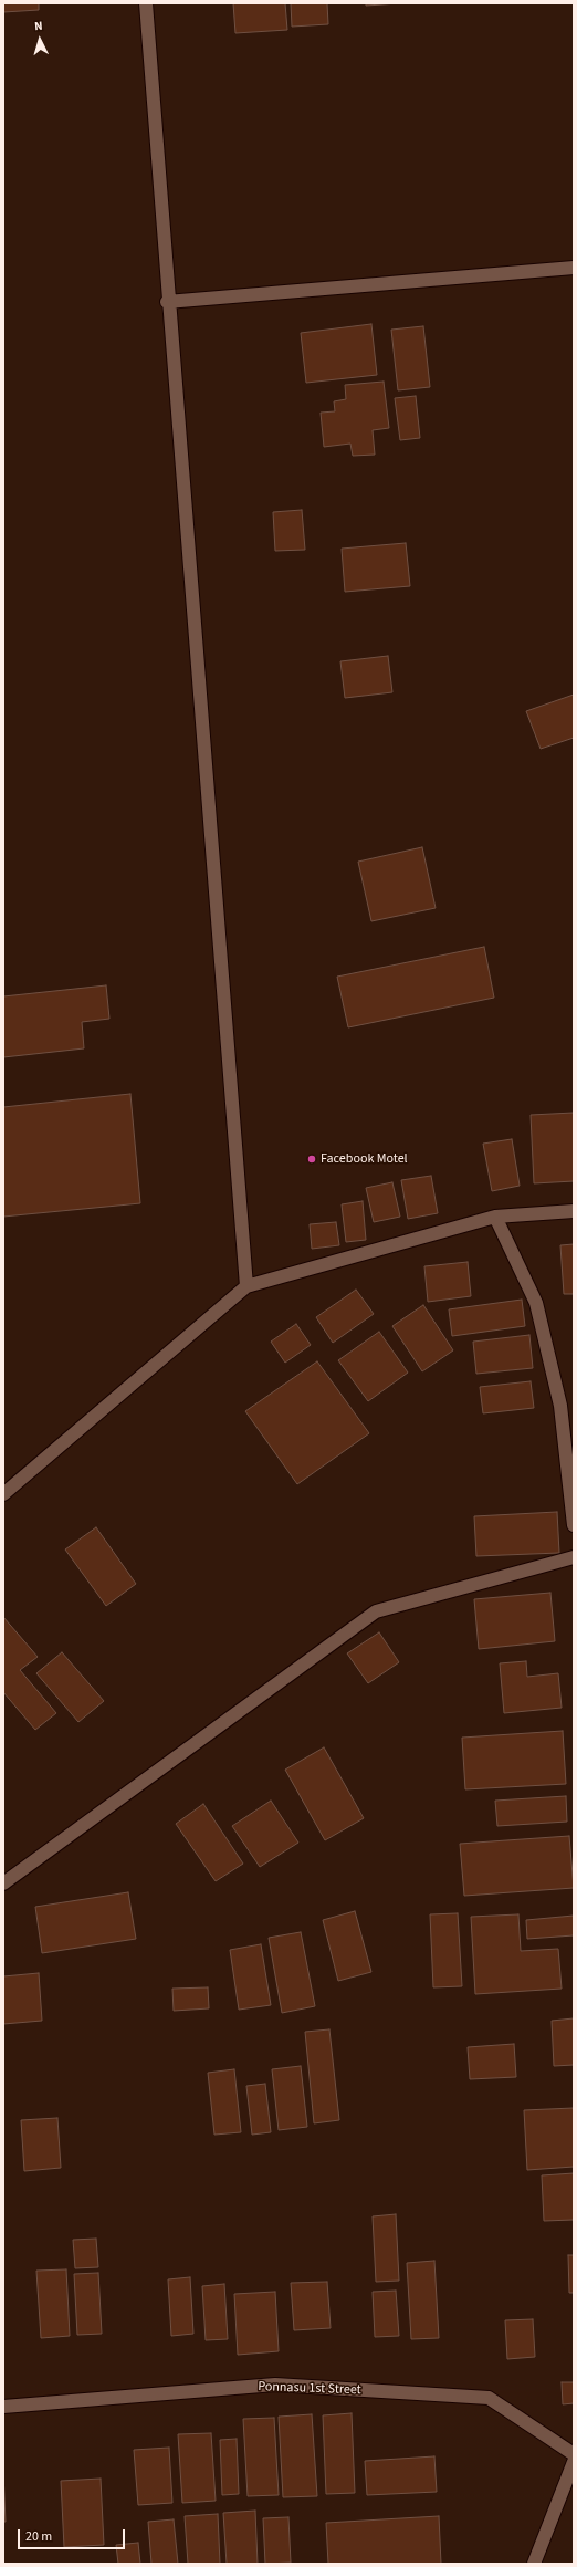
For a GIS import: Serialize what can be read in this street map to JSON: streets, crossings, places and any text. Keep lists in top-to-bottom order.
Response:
{
  "streets": {
    "street": ["Ponnasu 1st Street"]
  },
  "places": ["Facebook Motel"],
  "scale_bar": "20 m",
  "north": "top"
}
